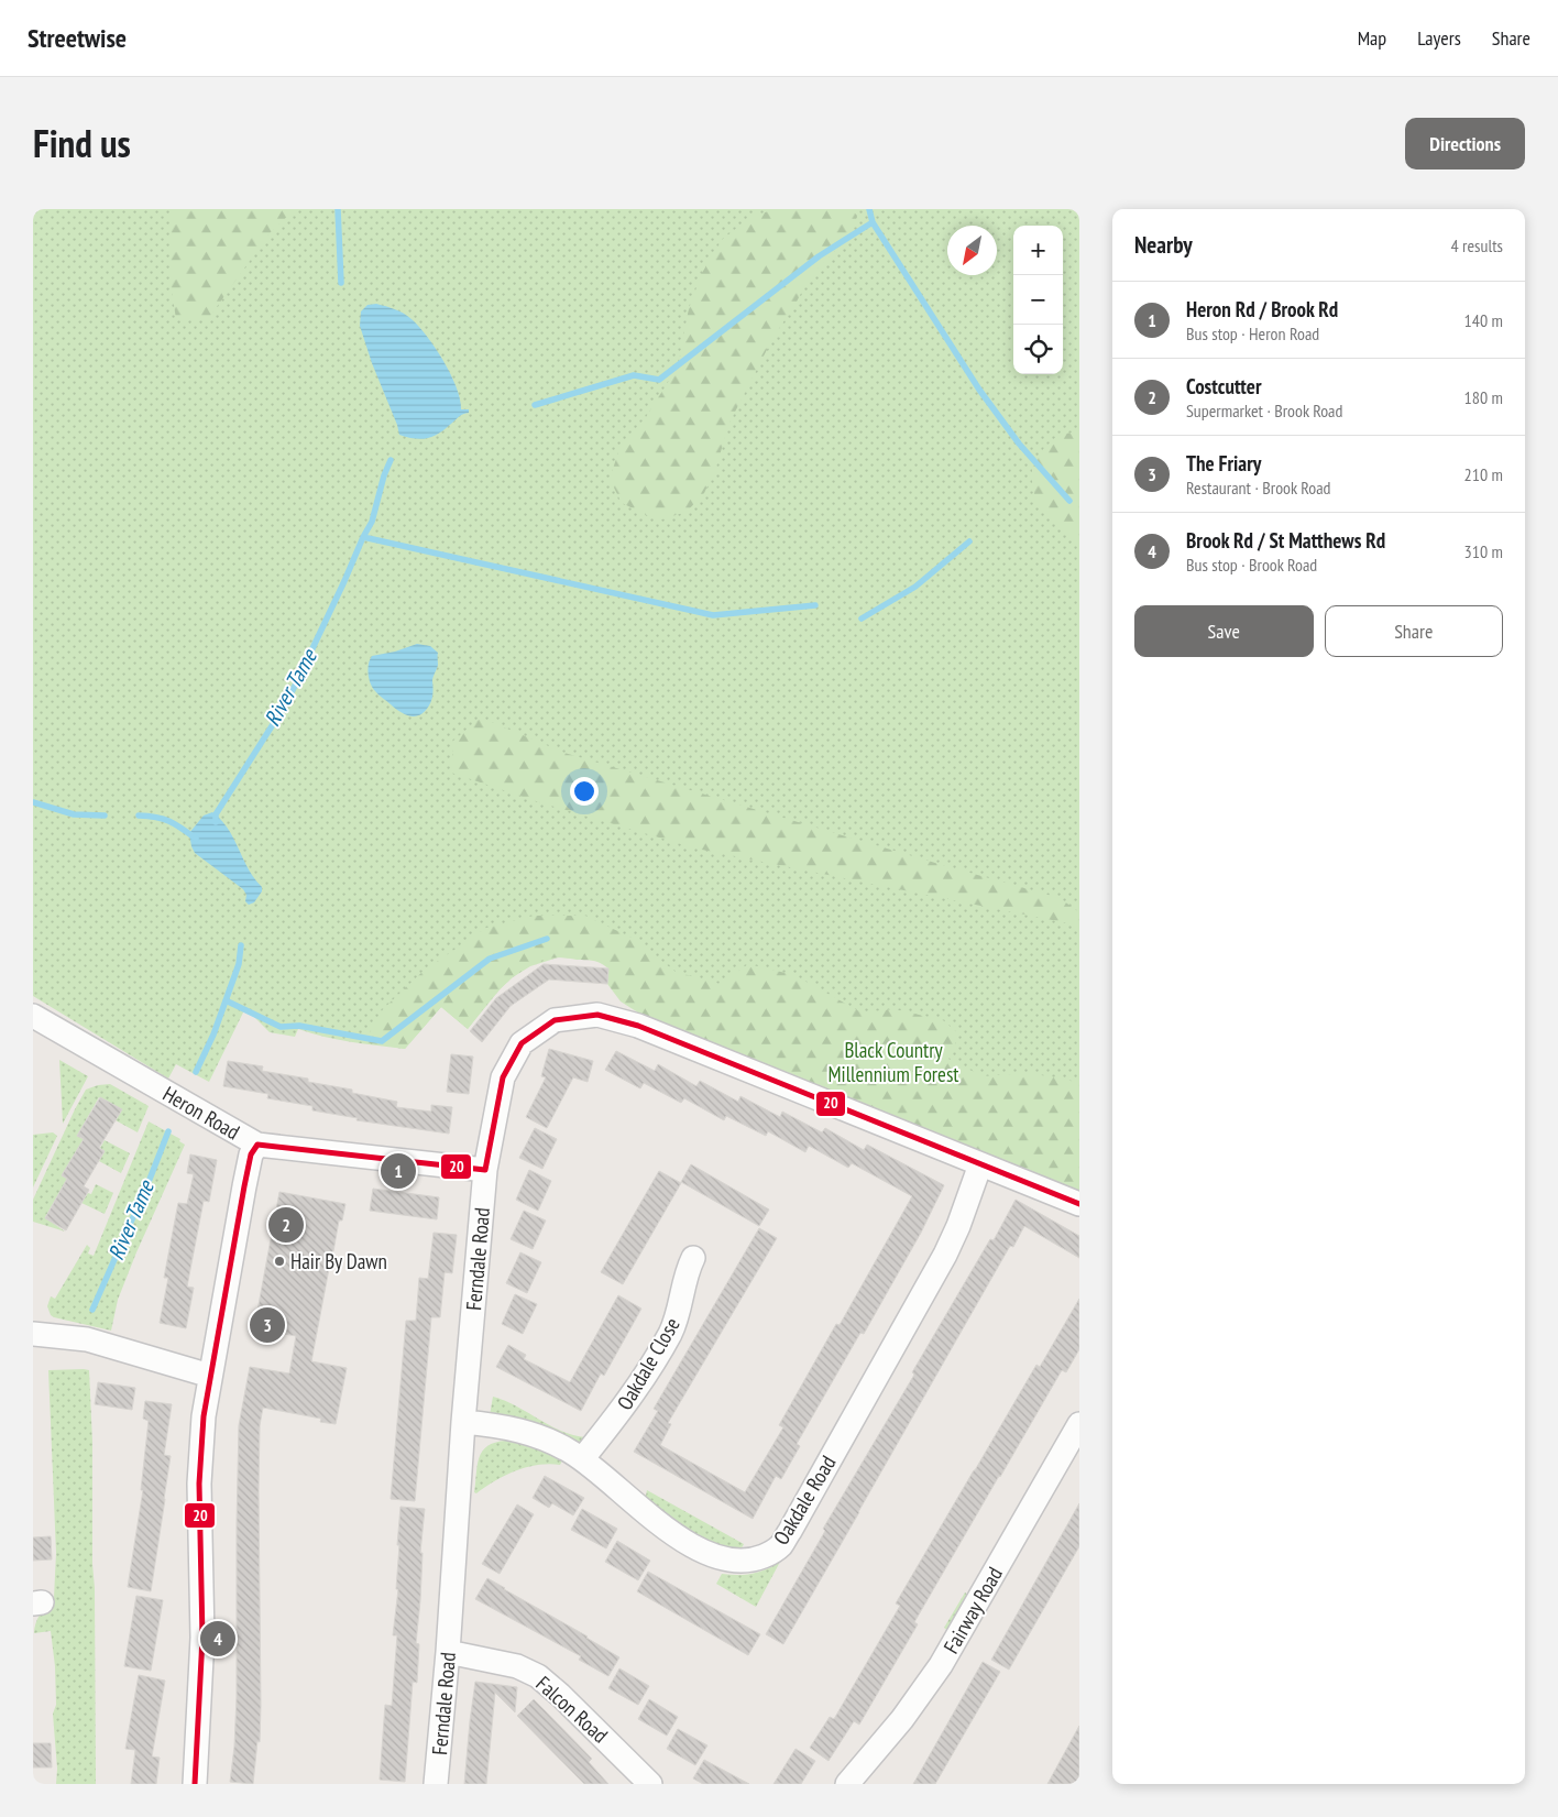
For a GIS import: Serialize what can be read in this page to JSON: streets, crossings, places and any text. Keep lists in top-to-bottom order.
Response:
{
  "streets": {
    "street": [
      "Heron Road",
      "Ferndale Road",
      "Oakdale Close",
      "Oakdale Road",
      "Fairway Road",
      "Falcon Road"
    ]
  },
  "crossings": [
    ["Heron Road", "Ferndale Road"],
    ["Ferndale Road", "Oakdale Road"],
    ["Ferndale Road", "Falcon Road"],
    ["Oakdale Close", "Oakdale Road"]
  ],
  "water": ["River Tame"],
  "parks": ["Black Country Millennium Forest"],
  "places": ["Hair By Dawn"],
  "lines": ["transit line 20"],
  "north": "bottom left",
  "page": {
    "header": "Streetwise",
    "nav": ["Map", "Layers", "Share"],
    "title": "Find us",
    "buttons": [
      "Directions",
      ["Save", "Share"]
    ],
    "heading": ["Nearby", "4 results"],
    "map_buttons": ["+", "−"],
    "list": [
      {
        "mark": "1",
        "name": "Heron Rd / Brook Rd",
        "note": "Bus stop · Heron Road",
        "value": "140 m"
      },
      {
        "mark": "2",
        "name": "Costcutter",
        "note": "Supermarket · Brook Road",
        "value": "180 m"
      },
      {
        "mark": "3",
        "name": "The Friary",
        "note": "Restaurant · Brook Road",
        "value": "210 m"
      },
      {
        "mark": "4",
        "name": "Brook Rd / St Matthews Rd",
        "note": "Bus stop · Brook Road",
        "value": "310 m"
      }
    ],
    "pins": [
      "1",
      "2",
      "3",
      "4"
    ]
  }
}
